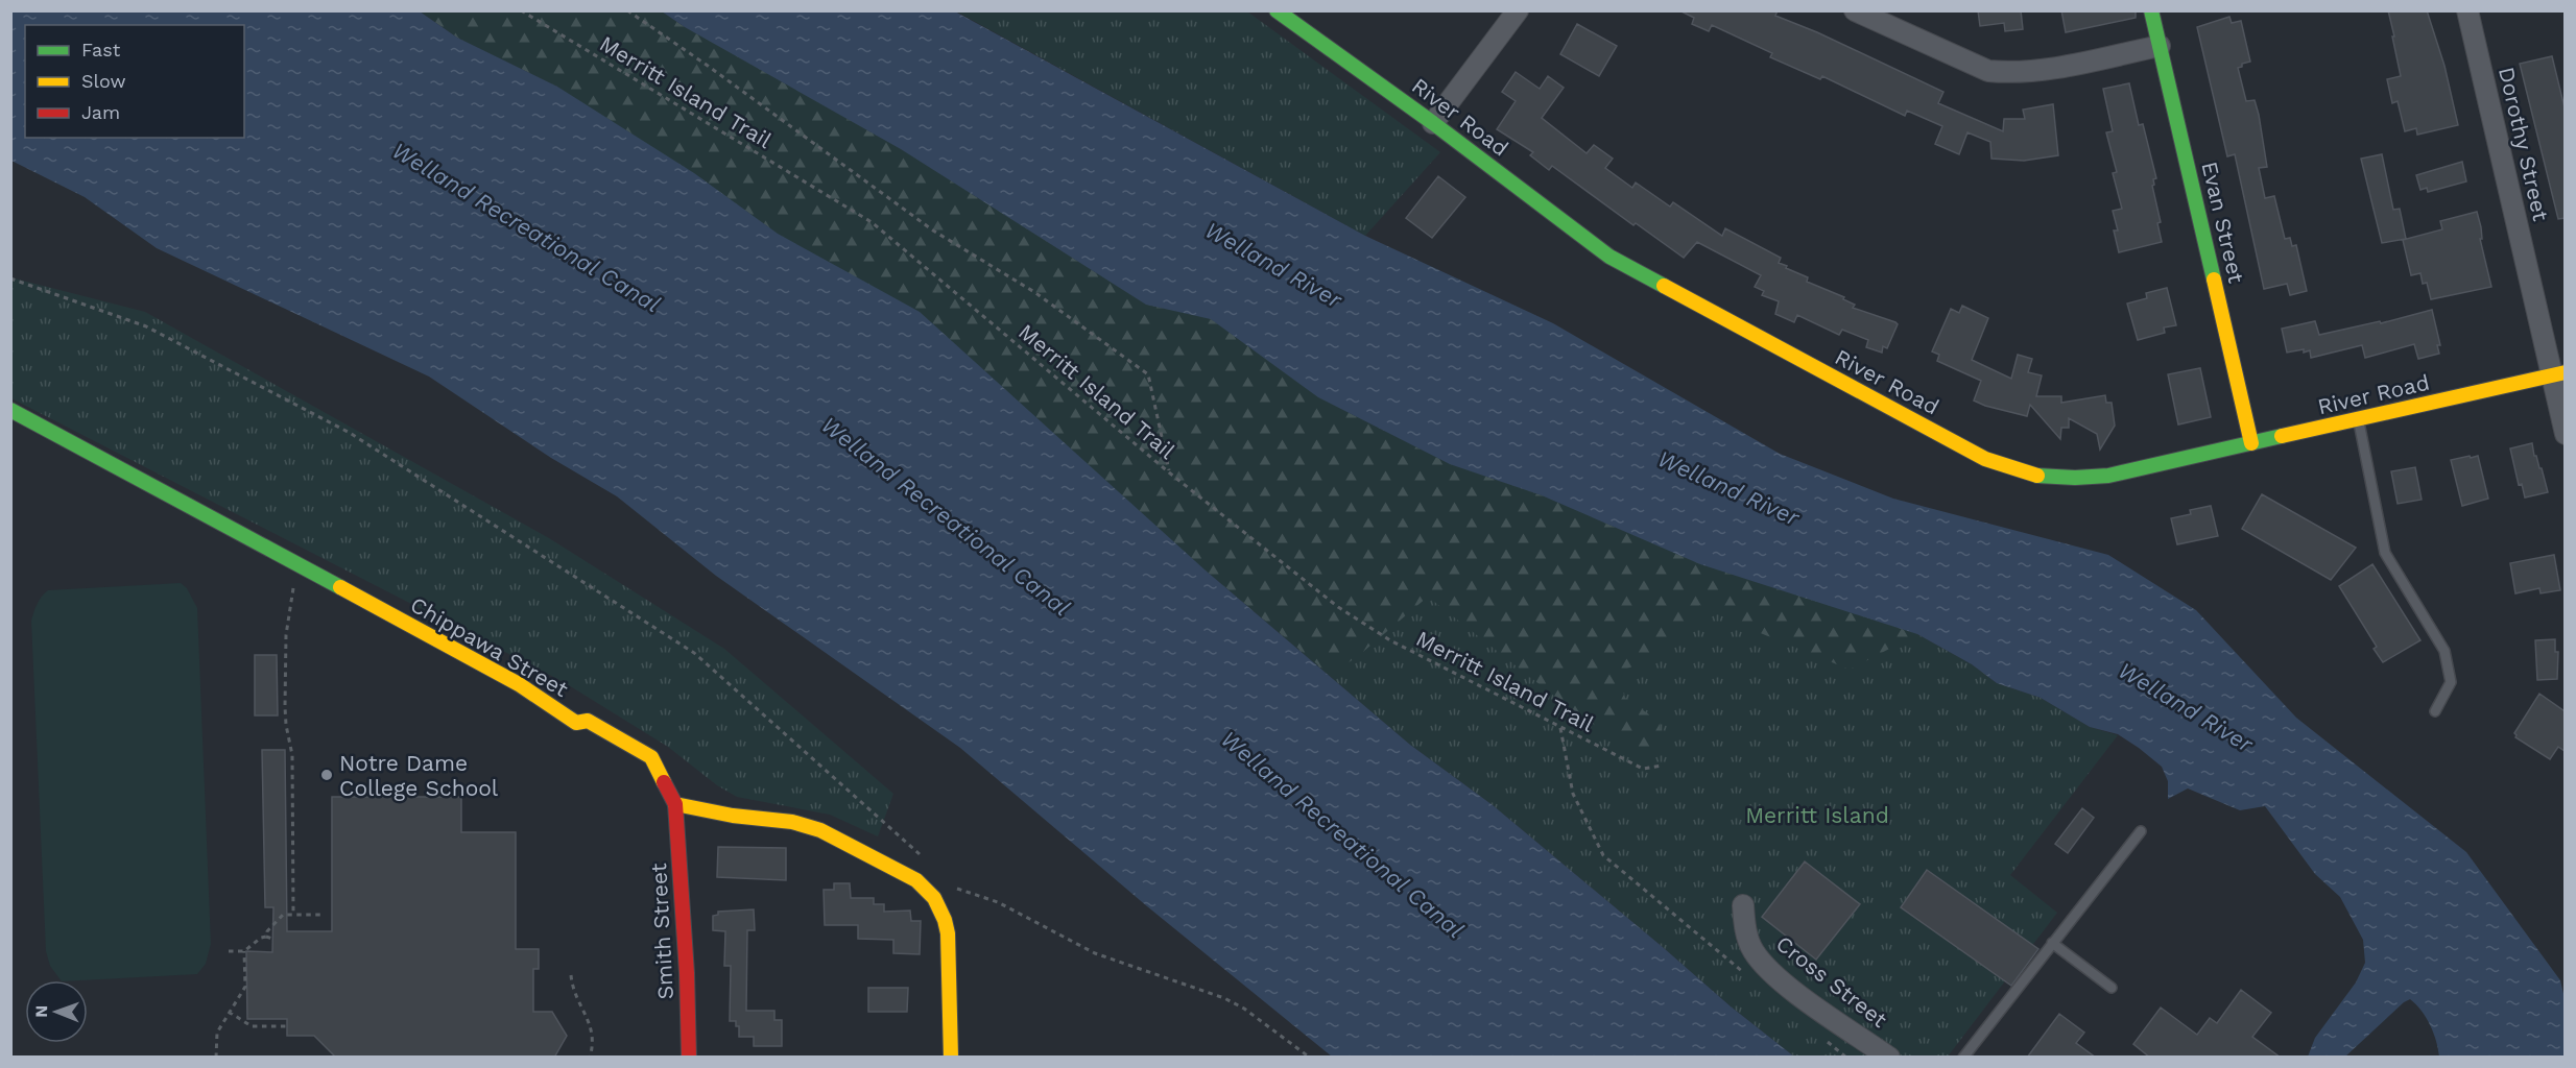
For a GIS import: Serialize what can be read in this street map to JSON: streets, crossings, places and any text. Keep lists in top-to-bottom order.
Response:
{
  "streets": {
    "street": [
      "River Road",
      "Dorothy Street",
      "Evan Street",
      "Chippawa Street",
      "Smith Street",
      "Cross Street"
    ],
    "path": ["Merritt Island Trail"]
  },
  "crossings": [
    ["River Road", "Dorothy Street"],
    ["River Road", "Evan Street"],
    ["Chippawa Street", "Smith Street"]
  ],
  "water": ["Welland Recreational Canal", "Welland River"],
  "parks": ["Merritt Island"],
  "places": ["Notre Dame College School"],
  "legend": ["Fast", "Slow", "Jam"],
  "north": "left"
}
